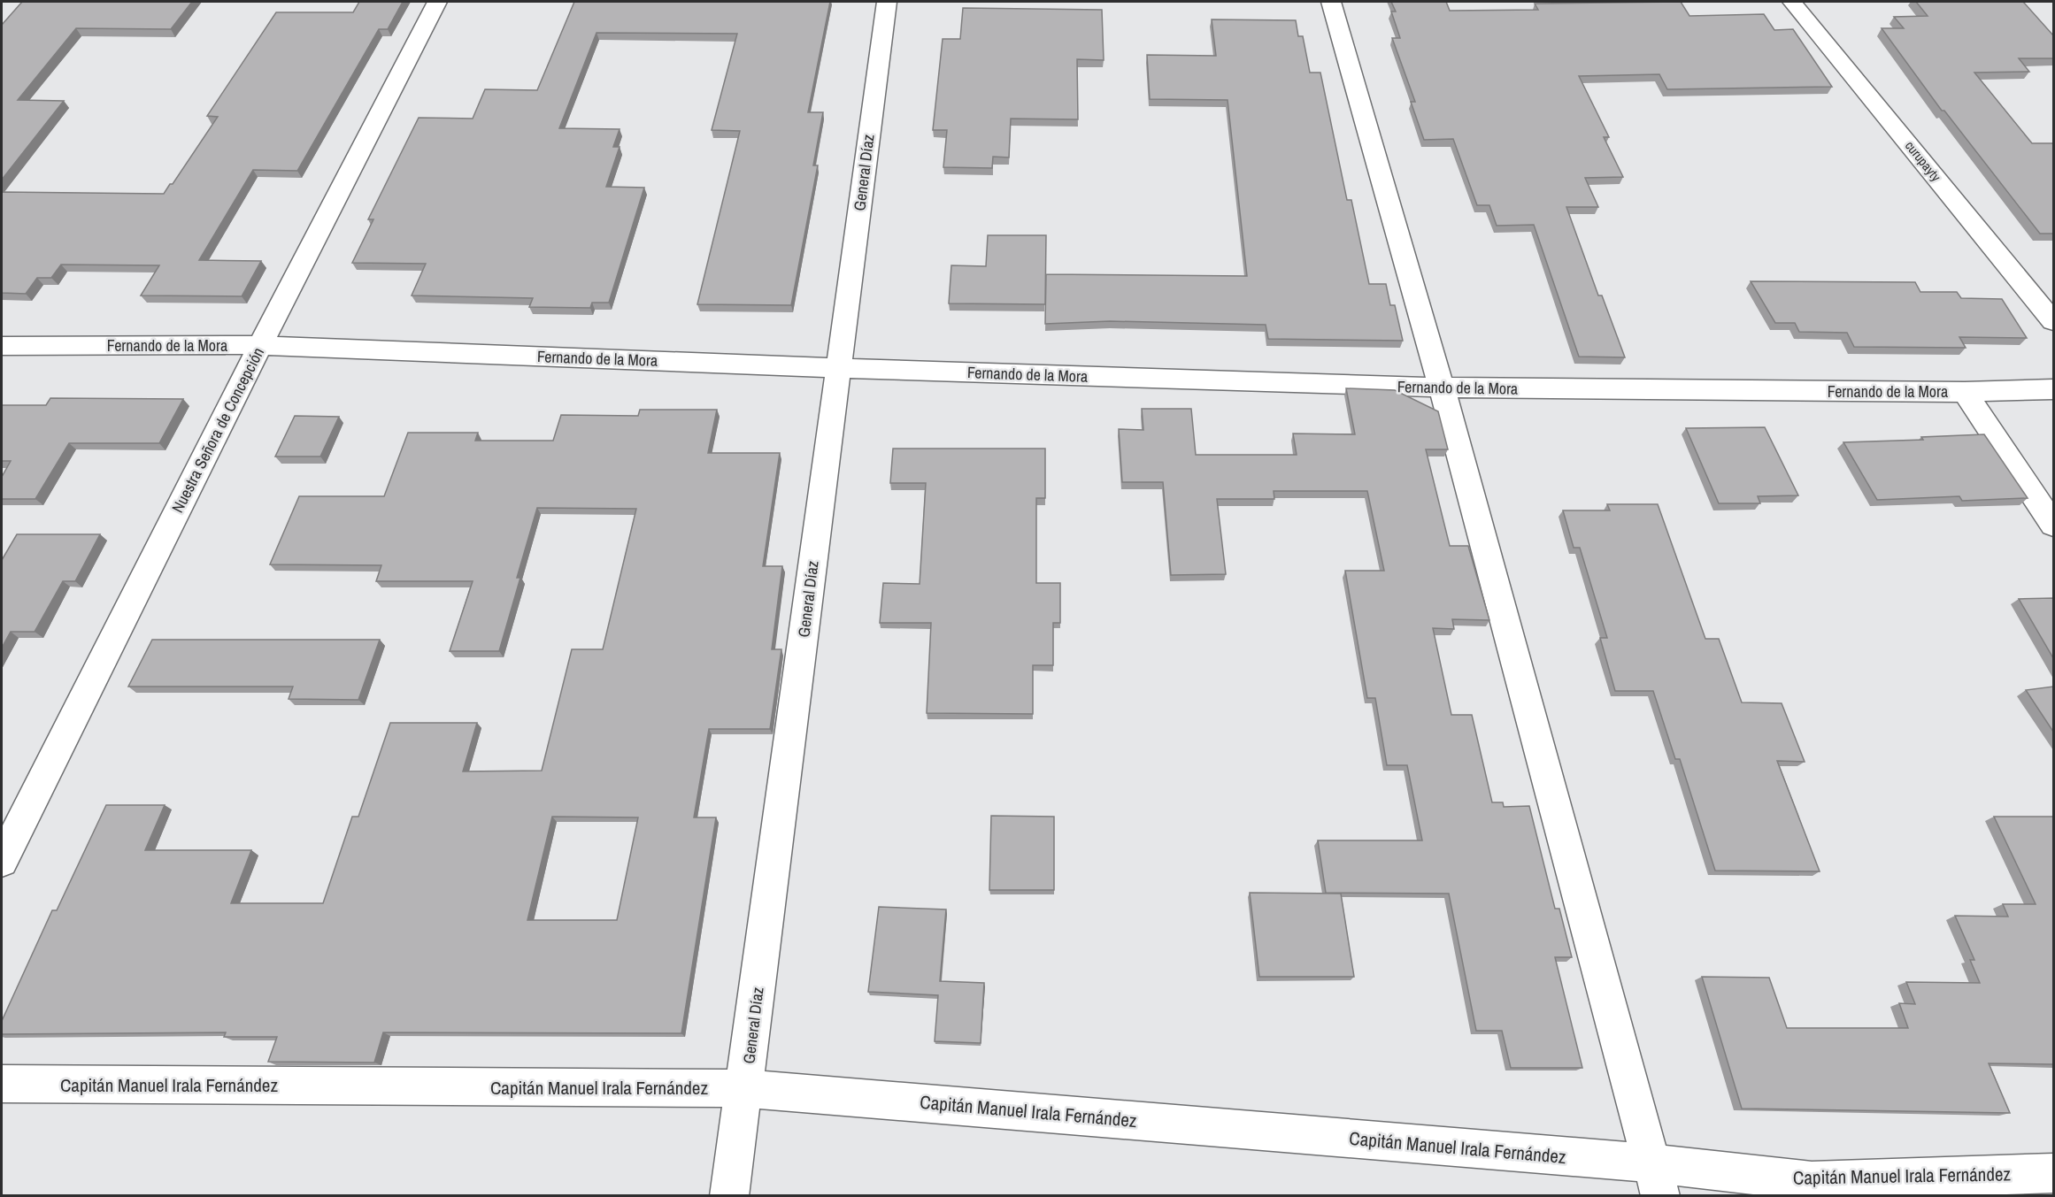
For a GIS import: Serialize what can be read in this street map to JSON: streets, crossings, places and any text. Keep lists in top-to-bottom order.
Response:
{
  "streets": {
    "street": [
      "curupayty",
      "General Díaz",
      "Fernando de la Mora",
      "Nuestra Señora de Concepción",
      "Capitán Manuel Irala Fernández"
    ]
  },
  "crossings": [
    ["General Díaz", "Fernando de la Mora"],
    ["General Díaz", "Capitán Manuel Irala Fernández"],
    ["Fernando de la Mora", "Nuestra Señora de Concepción"]
  ]
}
